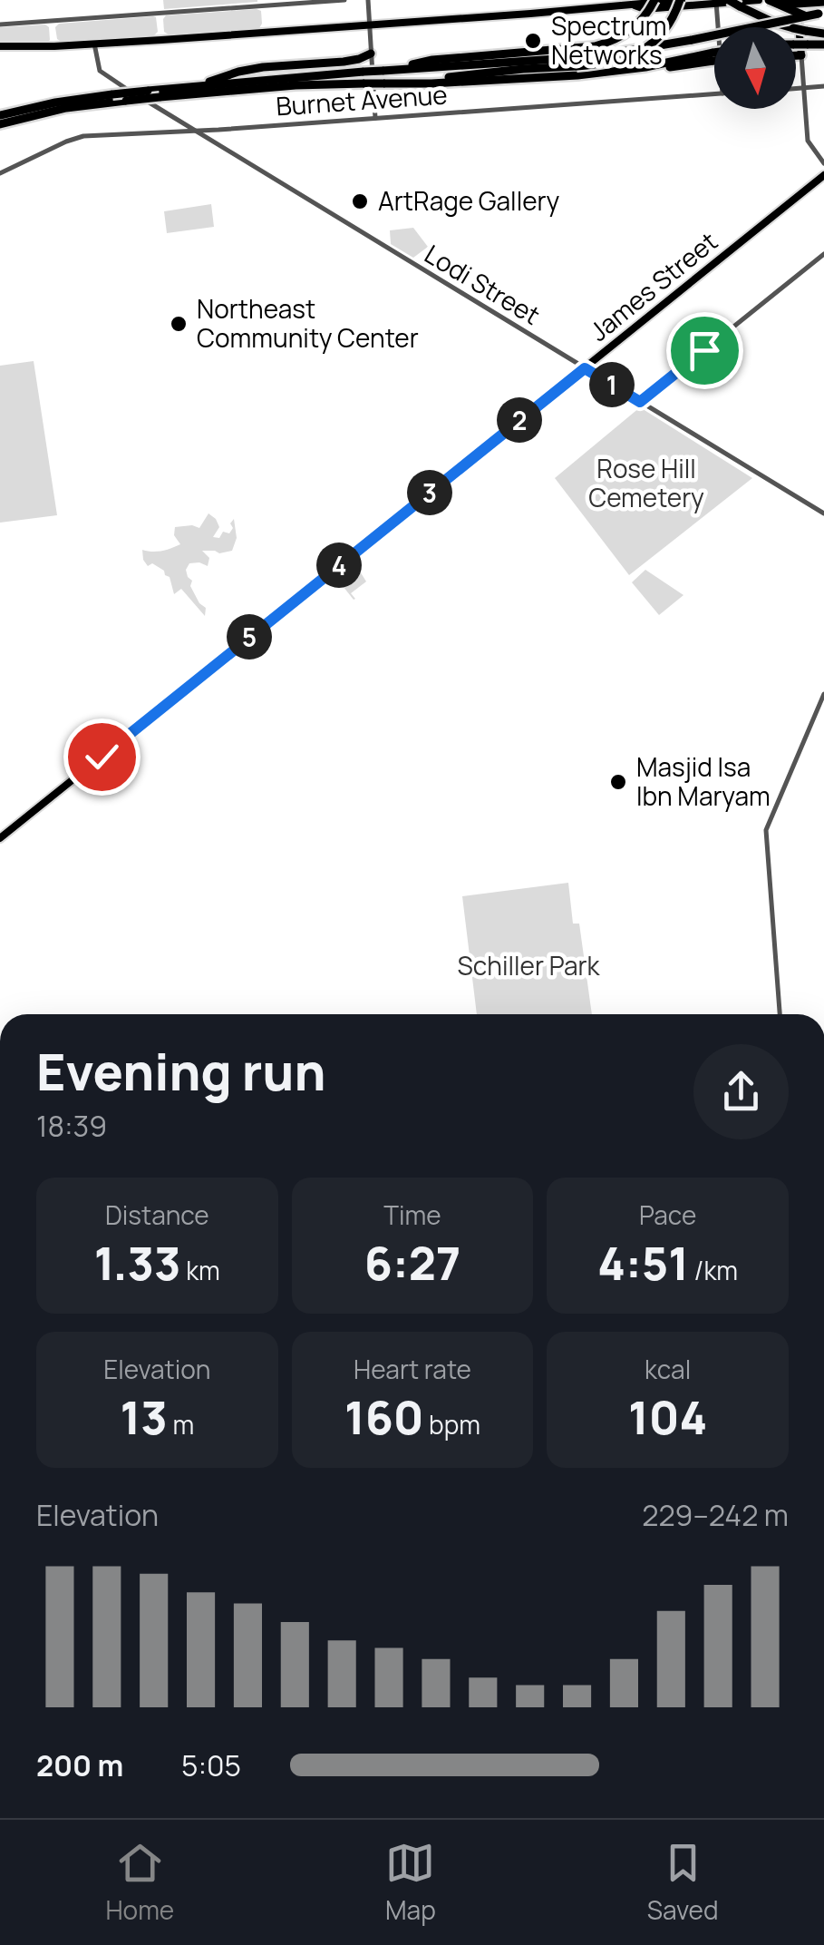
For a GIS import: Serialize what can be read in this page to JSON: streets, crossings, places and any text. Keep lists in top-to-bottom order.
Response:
{
  "streets": {
    "main road": ["James Street"],
    "street": ["Burnet Avenue", "Lodi Street"]
  },
  "crossings": [
    ["Burnet Avenue", "Lodi Street"],
    ["Lodi Street", "James Street"]
  ],
  "parks": ["Rose Hill Cemetery", "Schiller Park"],
  "places": [
    "Spectrum Networks",
    "ArtRage Gallery",
    "Northeast Community Center",
    "Masjid Isa Ibn Maryam"
  ],
  "north": "bottom",
  "page": {
    "pins": [
      "1",
      "2",
      "3",
      "4",
      "5"
    ],
    "heading": ["Evening run", "18:39"],
    "stats": [
      ["Distance", "1.33 km"],
      ["Time", "6:27"],
      ["Pace", "4:51 /km"],
      ["Elevation", "13 m"],
      ["Heart rate", "160 bpm"],
      ["kcal", "104"]
    ],
    "chart": ["Elevation", "229–242 m"],
    "list": [
      {
        "name": "200 m",
        "note": "5:05"
      }
    ],
    "tabs": ["Home", "Map", "Saved"]
  }
}
